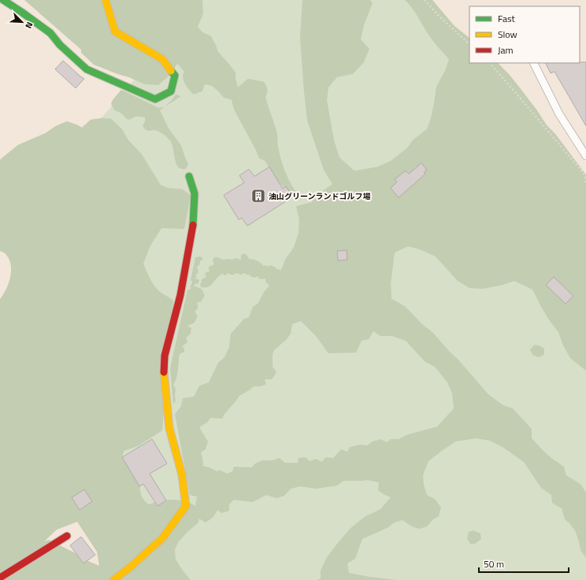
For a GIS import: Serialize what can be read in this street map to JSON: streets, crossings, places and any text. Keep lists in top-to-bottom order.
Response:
{
  "places": {
    "building": ["油山グリーンランドゴルフ場"]
  },
  "legend": ["Fast", "Slow", "Jam"],
  "scale_bar": "50 m",
  "north": "bottom right"
}
